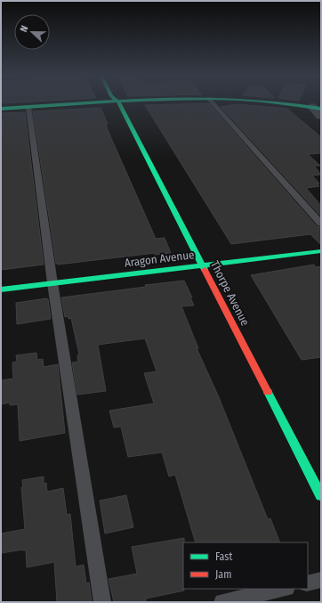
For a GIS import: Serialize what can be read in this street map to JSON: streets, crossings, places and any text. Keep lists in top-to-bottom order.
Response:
{
  "streets": {
    "street": ["Aragon Avenue", "Thorpe Avenue"]
  },
  "crossings": [
    ["Aragon Avenue", "Thorpe Avenue"]
  ],
  "legend": ["Fast", "Jam"],
  "north": "left"
}
